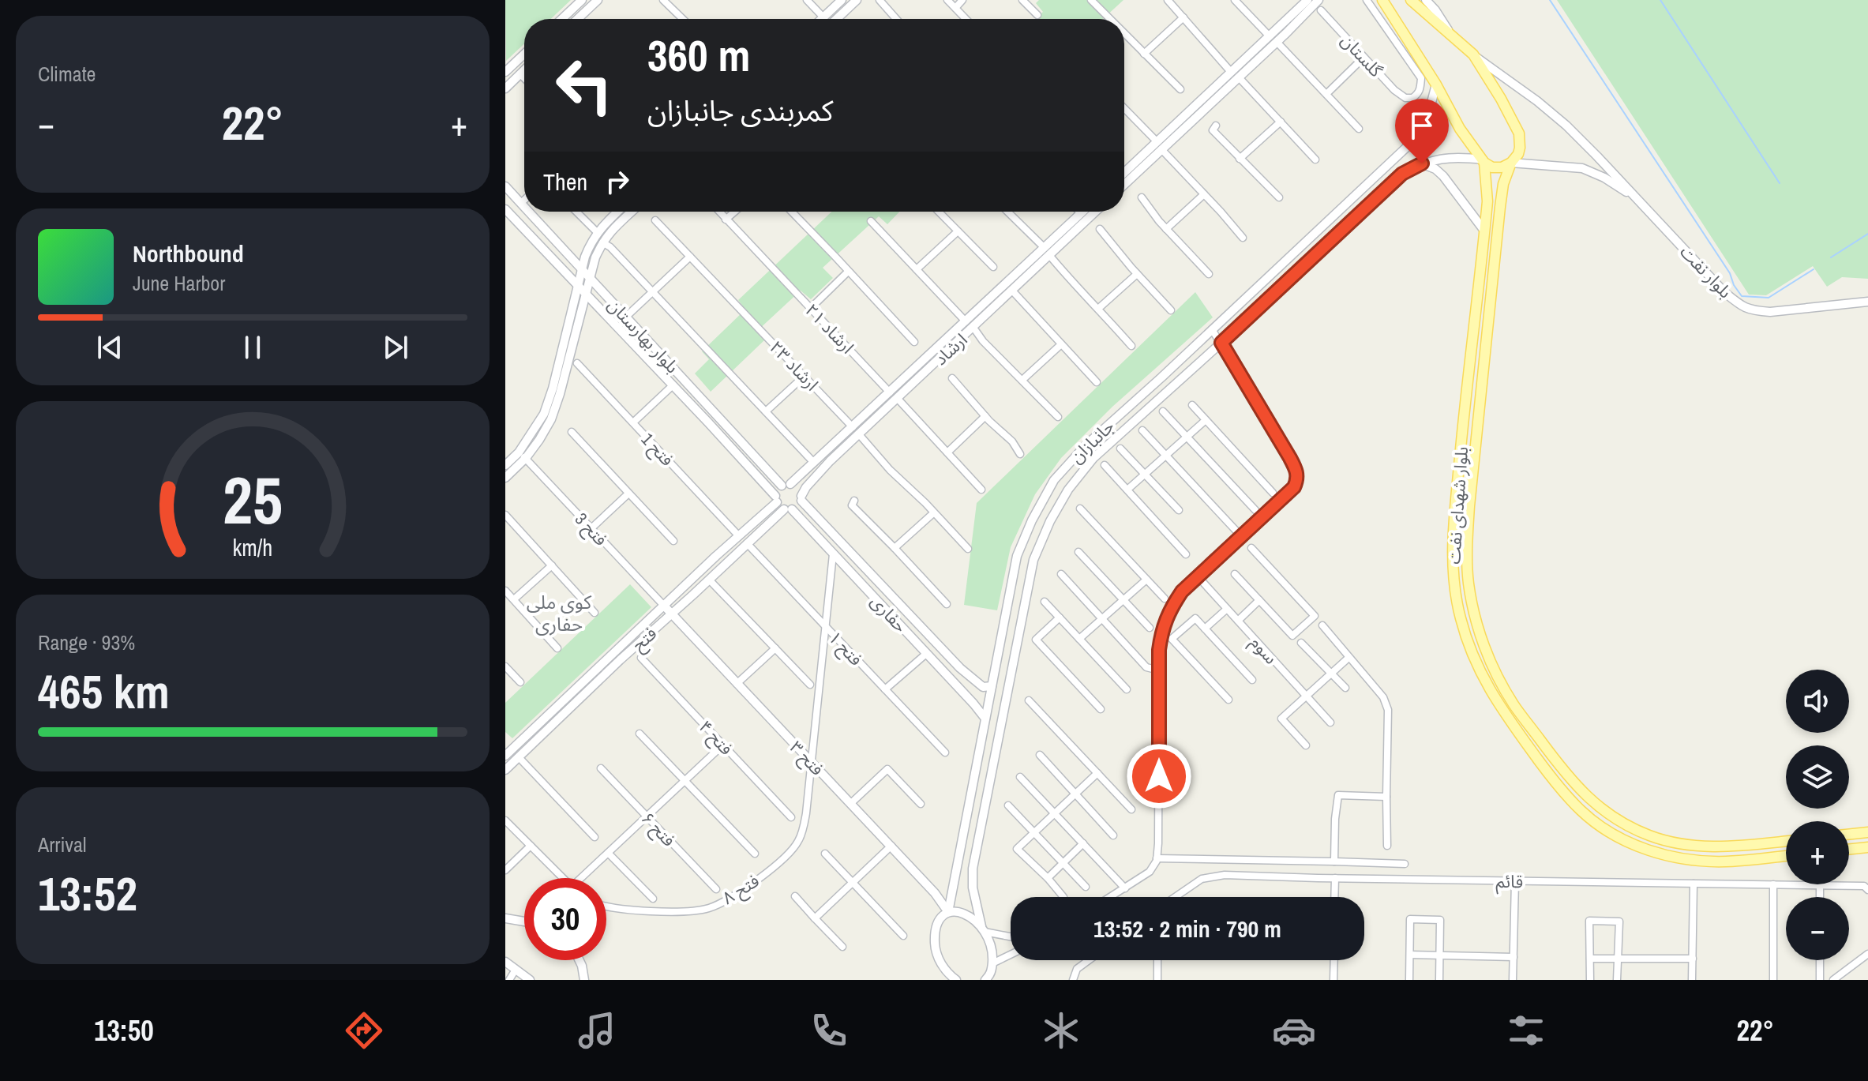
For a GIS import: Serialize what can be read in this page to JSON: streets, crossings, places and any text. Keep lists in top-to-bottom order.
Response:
{
  "streets": {
    "main road": ["بلوار شهدای نفت"],
    "street": [
      "گلستان",
      "بلوار نفت",
      "ارشاد ۲۱",
      "بلوار بهارستان",
      "ارشاد",
      "ارشاد ۲۳",
      "جانبازان",
      "فتح 1",
      "فتح 3",
      "حفاری",
      "فتح",
      "فتح ۱",
      "سوم",
      "فتح ۴",
      "فتح ۳",
      "فتح ۶",
      "قائم",
      "فتح ۸"
    ]
  },
  "crossings": [
    ["ارشاد ۲۱", "ارشاد"],
    ["بلوار بهارستان", "ارشاد"],
    ["بلوار بهارستان", "حفاری"],
    ["بلوار بهارستان", "فتح"],
    ["ارشاد", "ارشاد ۲۳"],
    ["ارشاد", "حفاری"],
    ["ارشاد", "فتح"],
    ["جانبازان", "بلوار شهدای نفت"],
    ["جانبازان", "حفاری"],
    ["جانبازان", "فتح ۳"],
    ["فتح 1", "فتح"],
    ["فتح 3", "فتح"],
    ["فتح 3", "فتح ۳"],
    ["حفاری", "فتح"],
    ["حفاری", "فتح ۸"],
    ["فتح", "فتح ۱"],
    ["فتح", "فتح ۳"],
    ["فتح ۱", "فتح ۸"],
    ["فتح ۳", "فتح ۸"]
  ],
  "districts": ["کوی ملی حفاری"],
  "page": {
    "tile": [
      "Climate",
      ["Range · 93%", "465 km"],
      ["Arrival", "13:52"]
    ],
    "turn": ["360 m", "کمربندی جانبازان"],
    "heat": ["−", "22°", "+"],
    "then": "Then",
    "song": ["Northbound", "June Harbor"],
    "map_buttons": ["+", "−"],
    "limit": "30",
    "trip": "13:52 · 2 min · 790 m",
    "tabs": ["13:50", "22°"],
    "gauge": ["25", "km/h"]
  }
}
